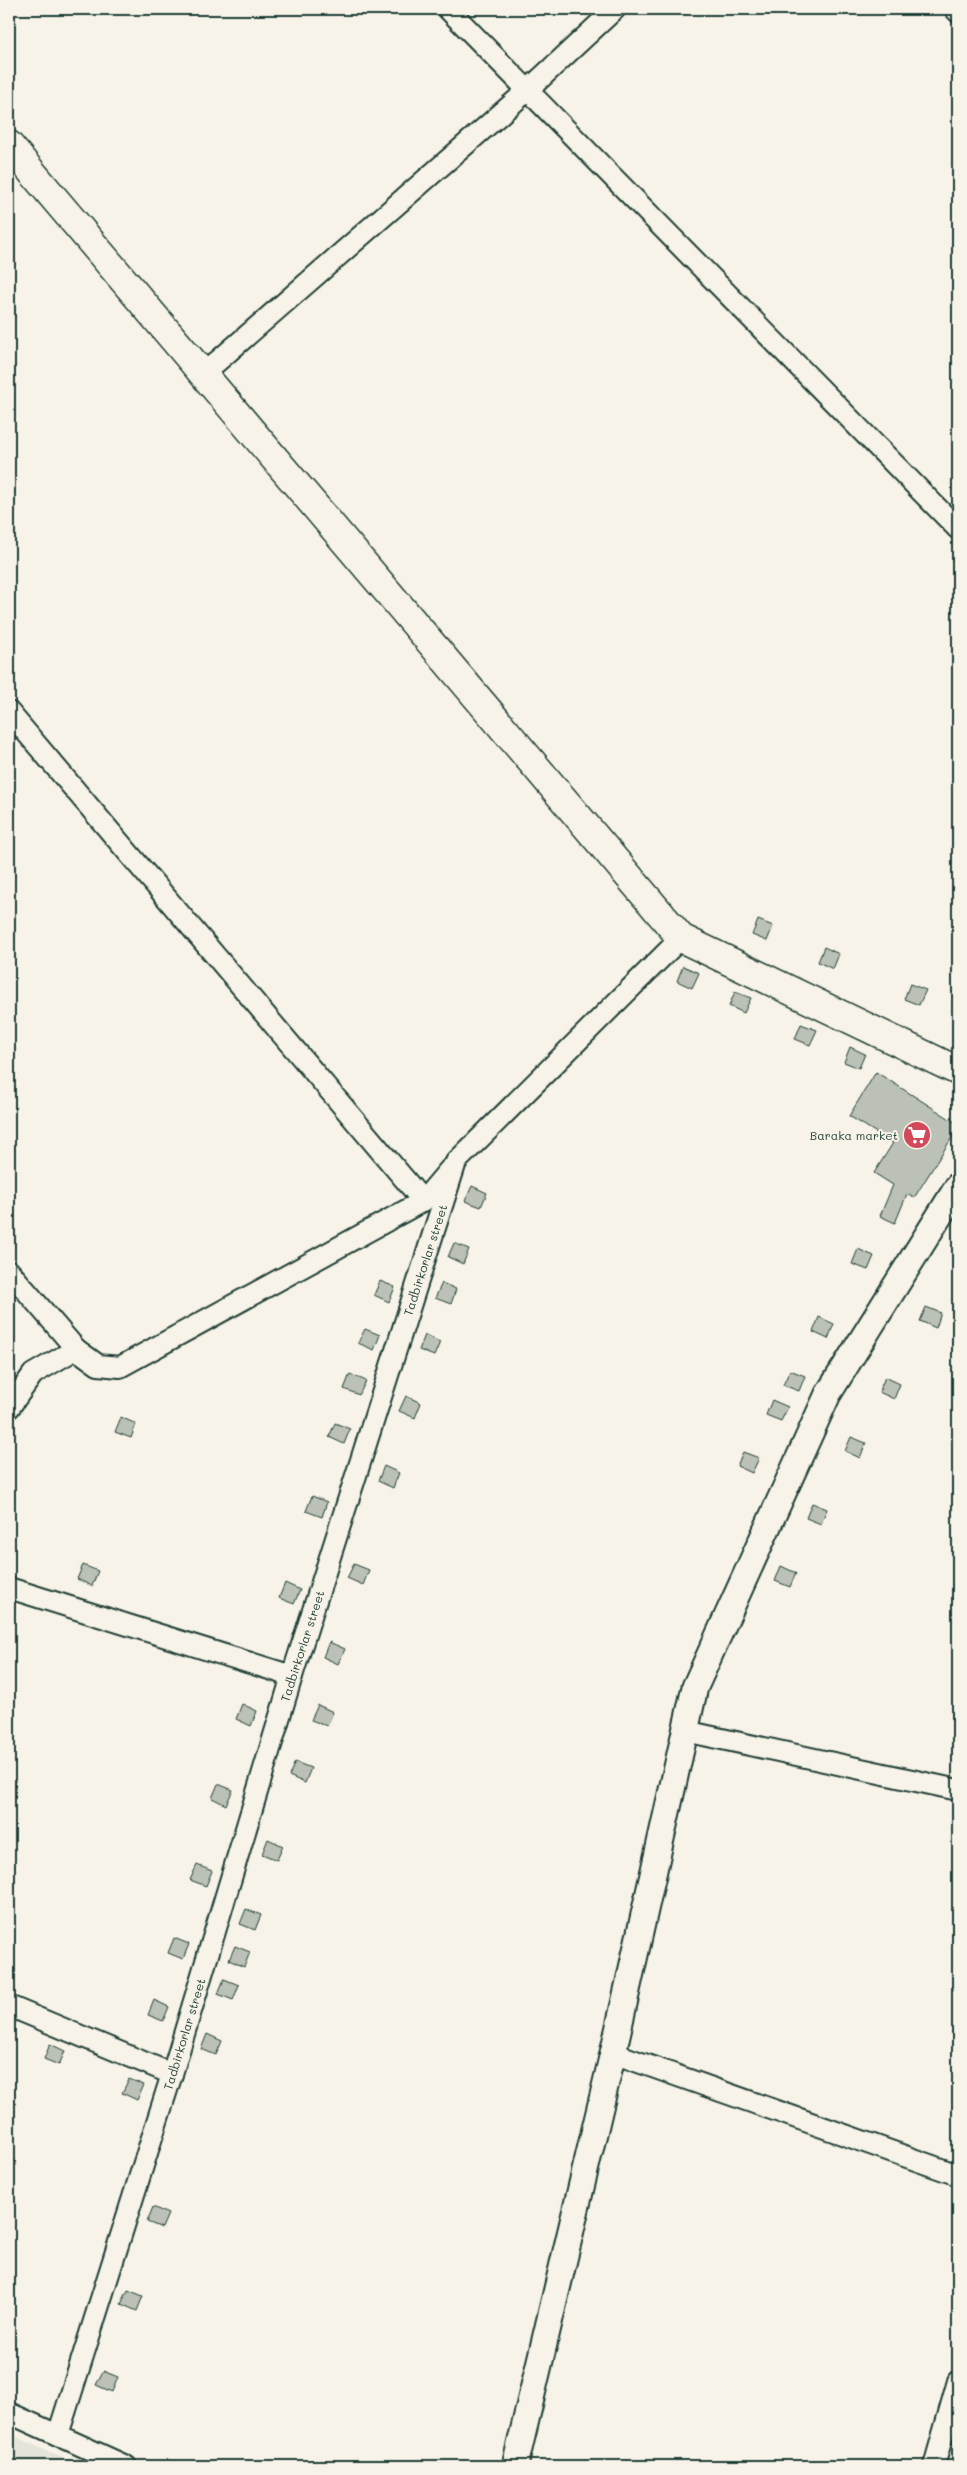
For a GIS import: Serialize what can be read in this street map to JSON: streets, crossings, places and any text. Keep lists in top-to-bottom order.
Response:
{
  "streets": {
    "street": ["Tadbirkorlar street"]
  },
  "places": {
    "supermarket": ["Baraka market"]
  }
}
